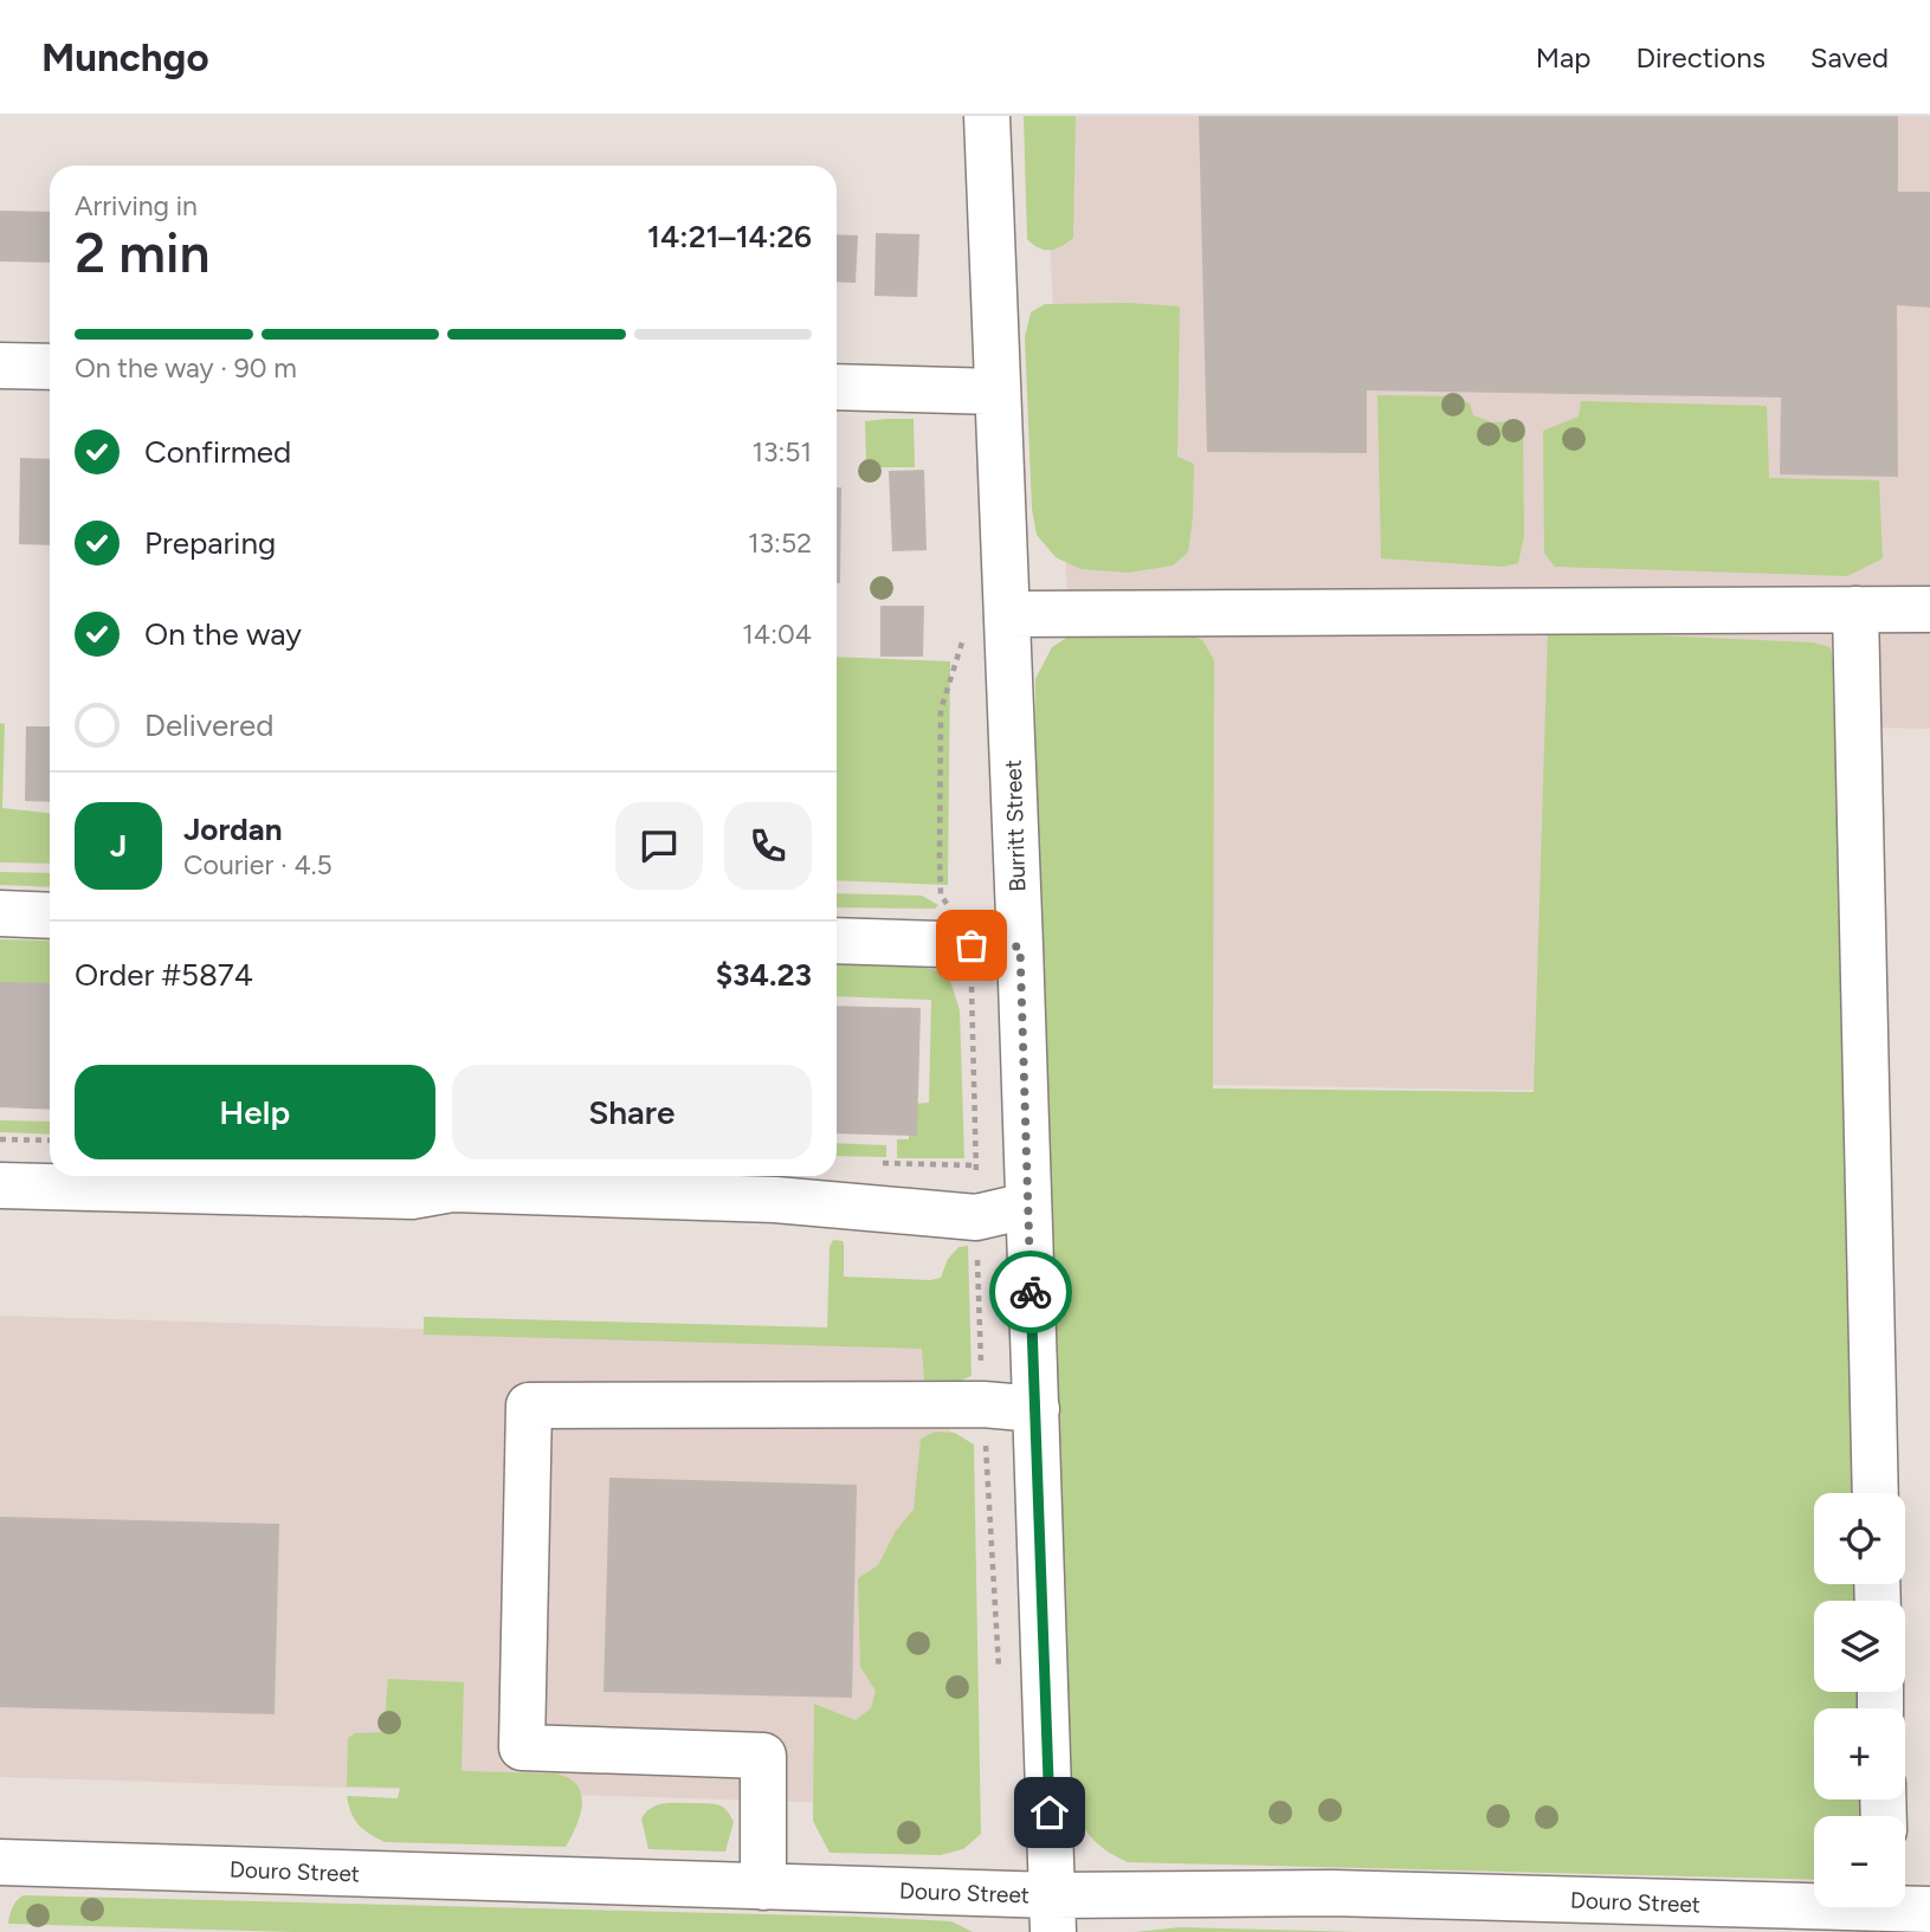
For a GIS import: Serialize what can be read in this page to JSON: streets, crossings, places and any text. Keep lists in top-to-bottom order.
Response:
{
  "streets": {
    "street": ["Burritt Street", "Douro Street"]
  },
  "crossings": [
    ["Burritt Street", "Douro Street"]
  ],
  "page": {
    "header": "Munchgo",
    "nav": ["Map", "Directions", "Saved"],
    "heading": ["2 min", "Arriving in", "14:21–14:26"],
    "panel": [
      "Jordan",
      "Courier · 4.5",
      "Order #5874",
      "$34.23"
    ],
    "bar": "On the way · 90 m",
    "list": [
      ["Confirmed", "13:51"],
      ["Preparing", "13:52"],
      ["On the way", "14:04"],
      "Delivered"
    ],
    "round": "J",
    "buttons": ["Help", "Share"],
    "map_buttons": ["+", "−"]
  }
}
